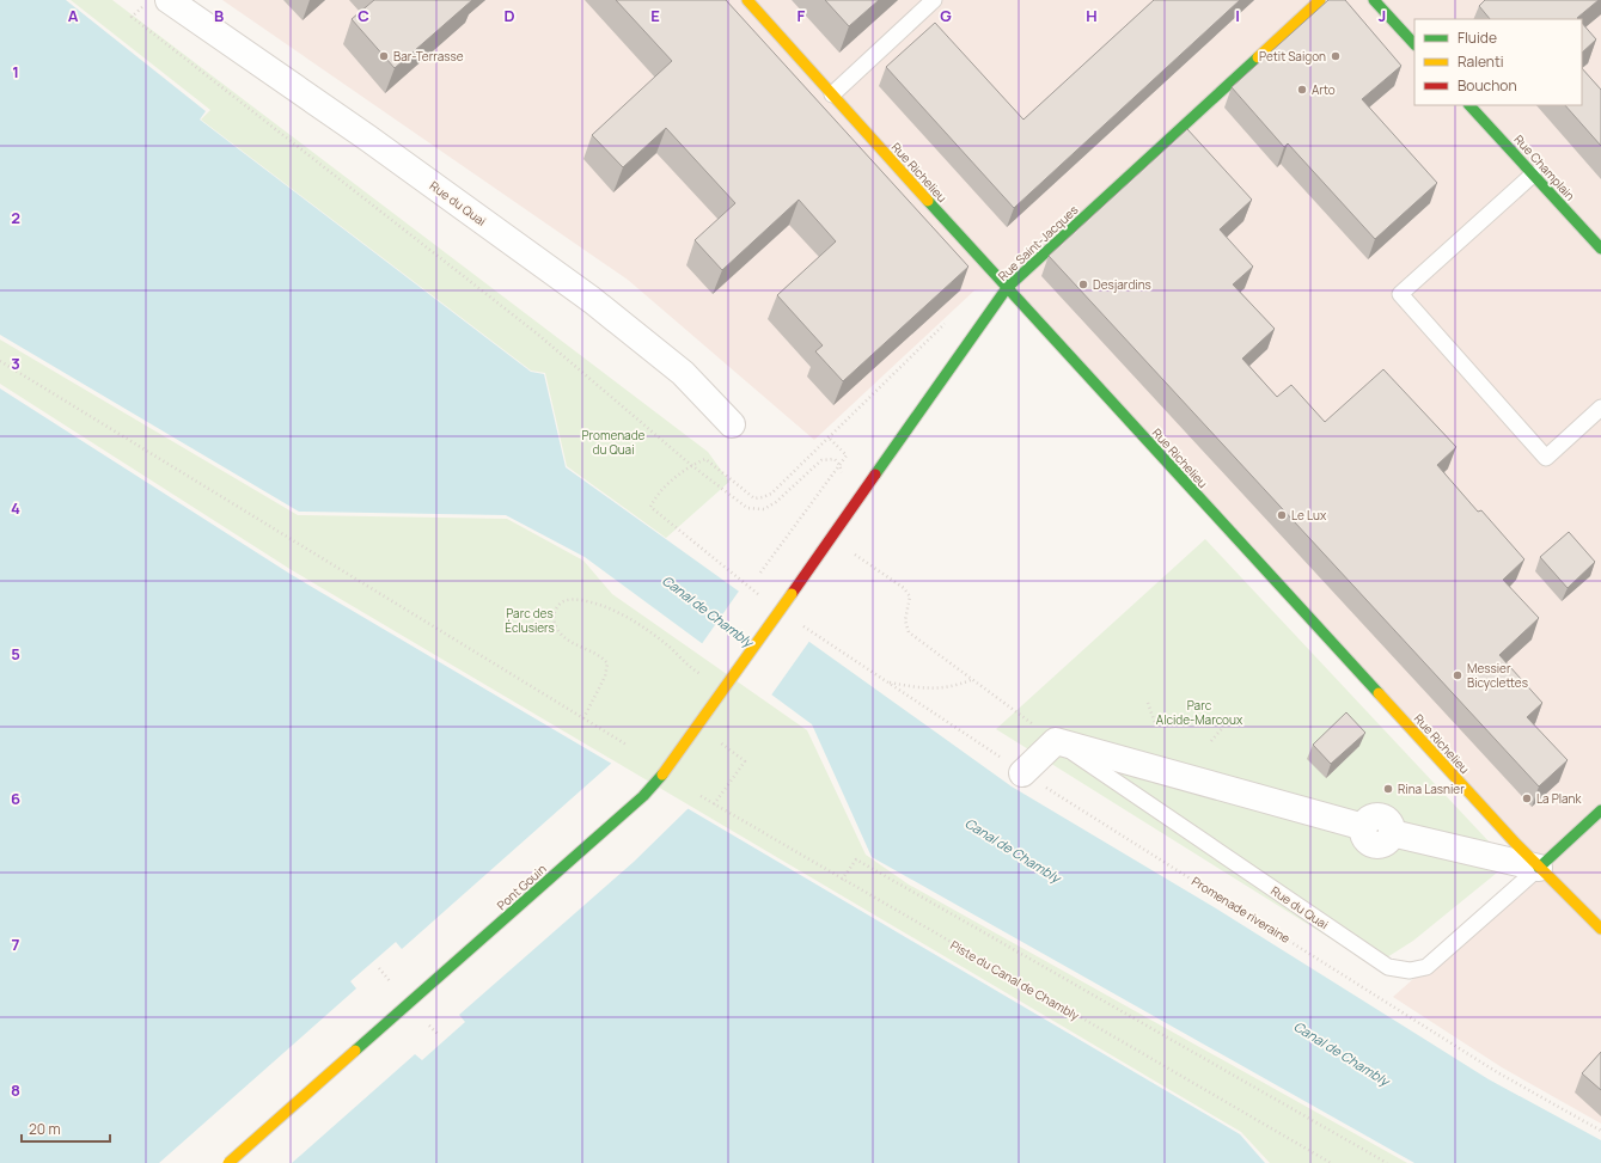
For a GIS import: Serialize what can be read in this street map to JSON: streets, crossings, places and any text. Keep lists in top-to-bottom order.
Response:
{
  "streets": {
    "street": [
      "Rue Champlain",
      "Rue Richelieu",
      "Rue du Quai",
      "Rue Saint-Jacques",
      "Pont Gouin"
    ],
    "path": ["Promenade riveraine", "Piste du Canal de Chambly"]
  },
  "crossings": [
    ["Rue Richelieu", "Rue du Quai"],
    ["Rue Richelieu", "Rue Saint-Jacques"],
    ["Rue Saint-Jacques", "Pont Gouin"]
  ],
  "water": ["Canal de Chambly"],
  "parks": ["Promenade du Quai", "Parc des Éclusiers", "Parc Alcide-Marcoux"],
  "places": [
    "Bar-Terrasse",
    "Petit Saigon",
    "Arto",
    "Desjardins",
    "Le Lux",
    "Messier Bicyclettes",
    "Rina Lasnier",
    "La Plank"
  ],
  "legend": ["Fluide", "Ralenti", "Bouchon"],
  "scale_bar": "20 m",
  "grid": {
    "columns": [
      "A",
      "B",
      "C",
      "D",
      "E",
      "F",
      "G",
      "H",
      "I",
      "J"
    ],
    "rows": [
      "1",
      "2",
      "3",
      "4",
      "5",
      "6",
      "7",
      "8"
    ]
  }
}
